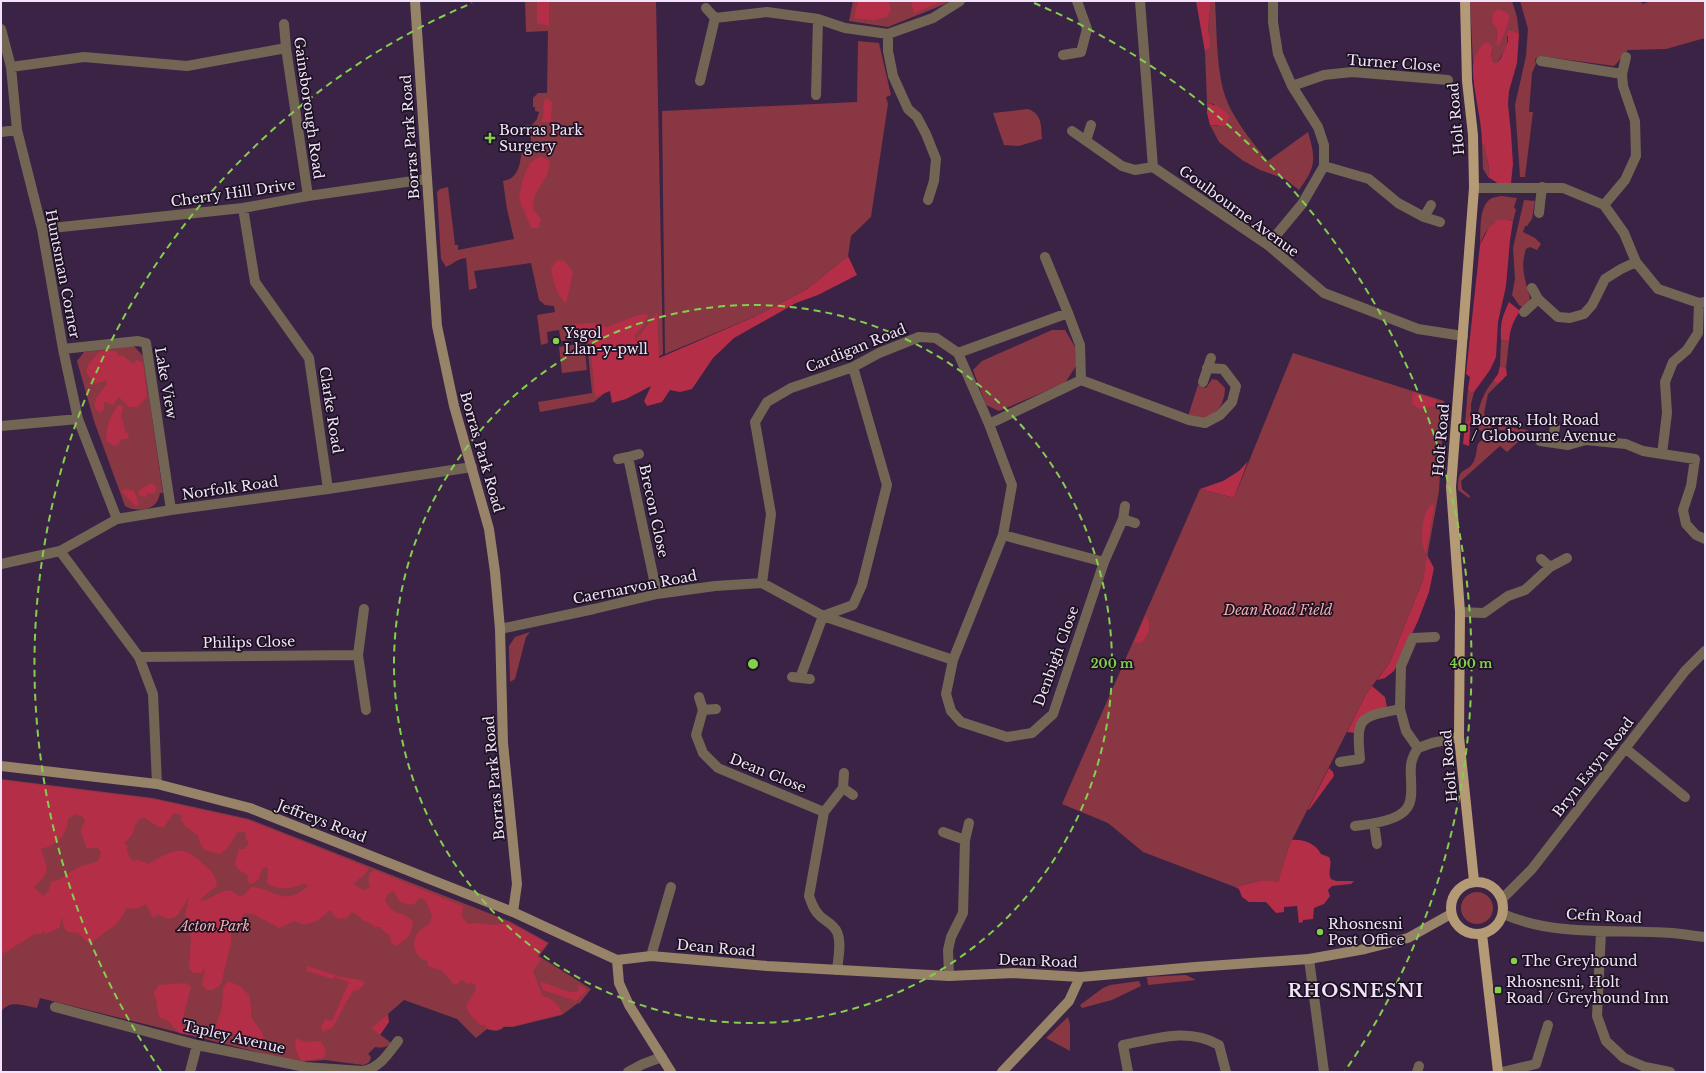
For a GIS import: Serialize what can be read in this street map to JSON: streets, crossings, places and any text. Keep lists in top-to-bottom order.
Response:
{
  "streets": {
    "main road": ["Holt Road"],
    "street": [
      "Turner Close",
      "Gainsborough Road",
      "Borras Park Road",
      "Cherry Hill Drive",
      "Goulbourne Avenue",
      "Huntsman Corner",
      "Cardigan Road",
      "Lake View",
      "Clarke Road",
      "Norfolk Road",
      "Brecon Close",
      "Caernarvon Road",
      "Philips Close",
      "Denbigh Close",
      "Bryn Estyn Road",
      "Dean Close",
      "Jeffreys Road",
      "Cefn Road",
      "Dean Road",
      "Tapley Avenue"
    ]
  },
  "crossings": [
    ["Gainsborough Road", "Cherry Hill Drive"],
    ["Holt Road", "Goulbourne Avenue"],
    ["Holt Road", "Bryn Estyn Road"],
    ["Holt Road", "Cefn Road"],
    ["Holt Road", "Dean Road"],
    ["Borras Park Road", "Cherry Hill Drive"],
    ["Borras Park Road", "Norfolk Road"],
    ["Borras Park Road", "Caernarvon Road"],
    ["Borras Park Road", "Jeffreys Road"],
    ["Cherry Hill Drive", "Huntsman Corner"],
    ["Cherry Hill Drive", "Clarke Road"],
    ["Huntsman Corner", "Lake View"],
    ["Huntsman Corner", "Norfolk Road"],
    ["Cardigan Road", "Caernarvon Road"],
    ["Lake View", "Norfolk Road"],
    ["Clarke Road", "Norfolk Road"],
    ["Brecon Close", "Caernarvon Road"],
    ["Bryn Estyn Road", "Cefn Road"],
    ["Bryn Estyn Road", "Dean Road"],
    ["Jeffreys Road", "Dean Road"],
    ["Cefn Road", "Dean Road"]
  ],
  "districts": ["RHOSNESNI"],
  "parks": ["Dean Road Field", "Acton Park"],
  "places": {
    "health": ["Borras Park Surgery"],
    "other": ["Ysgol Llan-y-pwll", "Rhosnesni Post Office", "The Greyhound"],
    "transit": ["Borras, Holt Road / Globourne Avenue", "Rhosnesni, Holt Road / Greyhound Inn"]
  },
  "rings": ["200 m", "400 m"]
}
